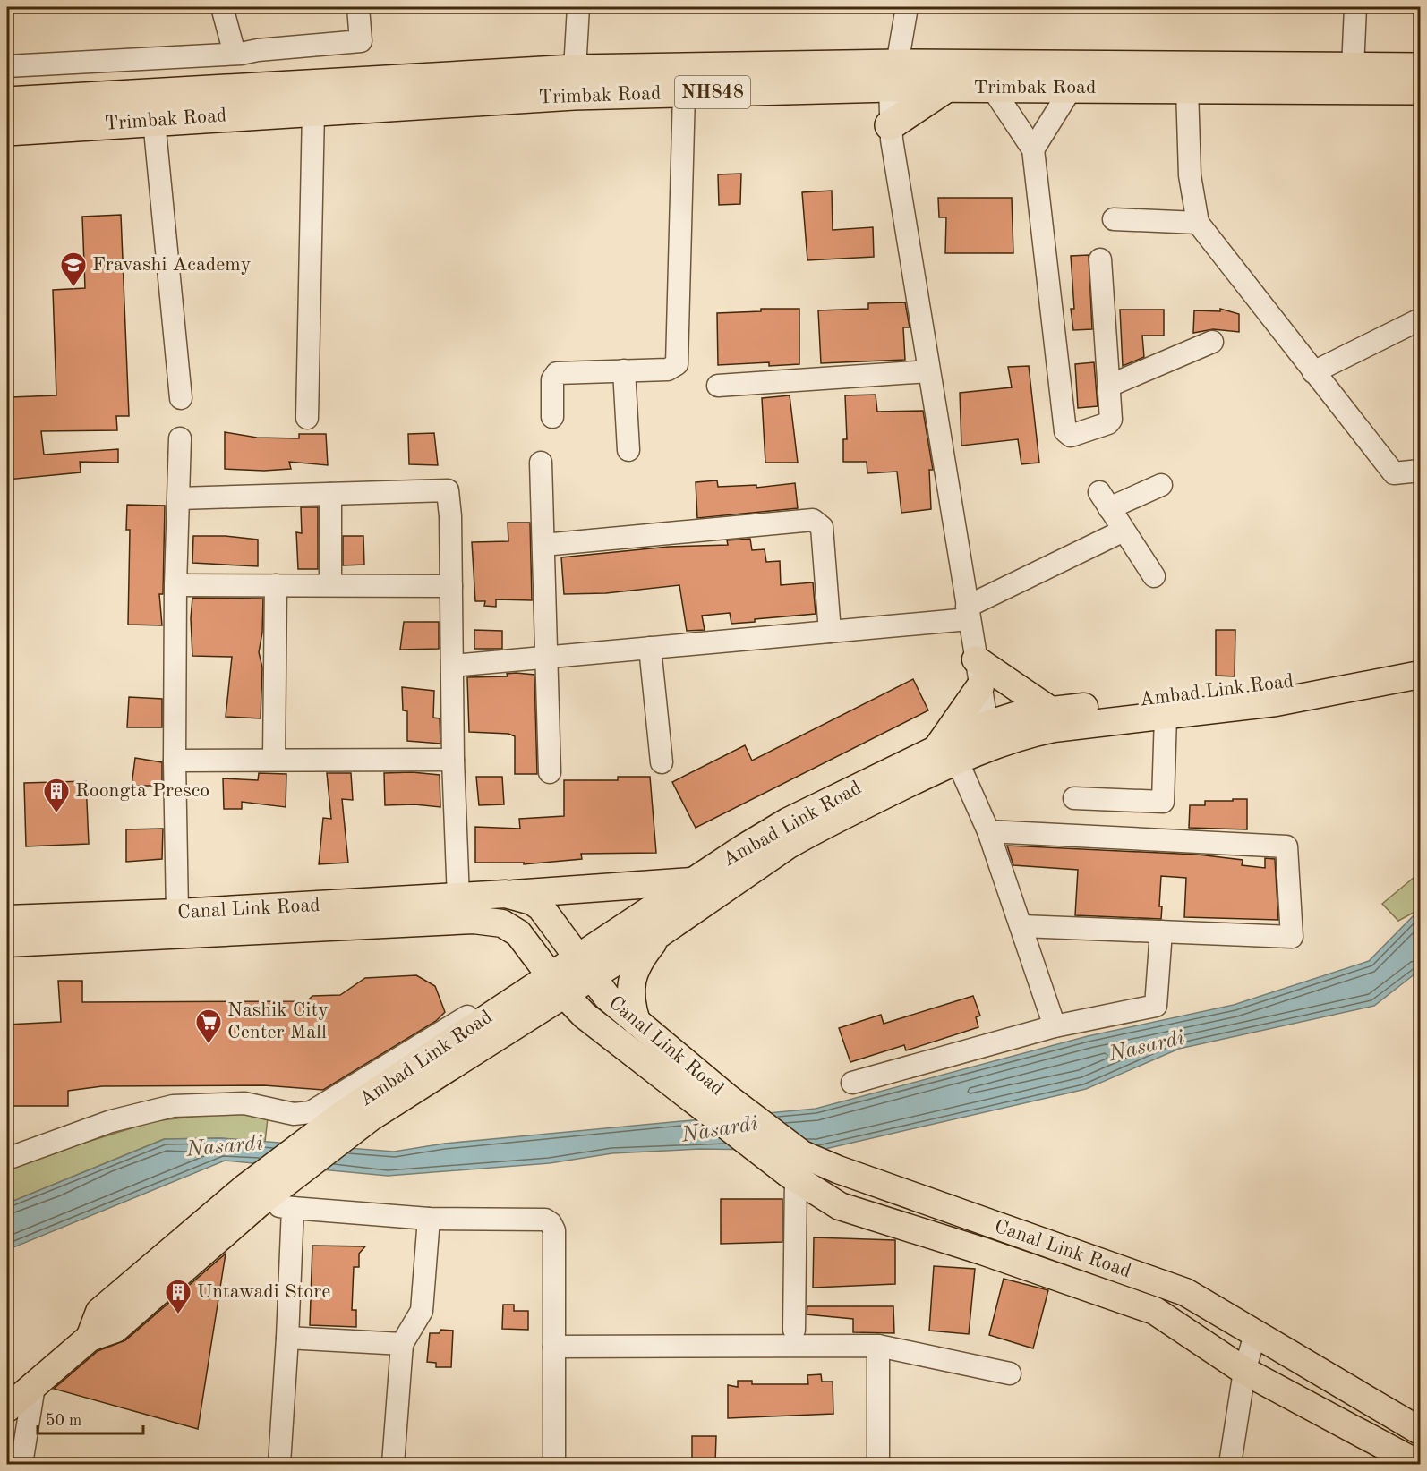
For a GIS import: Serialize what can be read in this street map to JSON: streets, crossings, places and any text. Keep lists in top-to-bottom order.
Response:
{
  "streets": {
    "highway": ["Trimbak Road", "NH848"],
    "main road": ["Ambad Link Road", "Canal Link Road"]
  },
  "crossings": [
    ["Ambad Link Road", "Canal Link Road"]
  ],
  "water": ["Nasardi"],
  "places": {
    "school or university": ["Fravashi Academy"],
    "building": ["Roongta Presco", "Untawadi Store"],
    "supermarket": ["Nashik City Center Mall"]
  },
  "scale_bar": "50 m"
}
